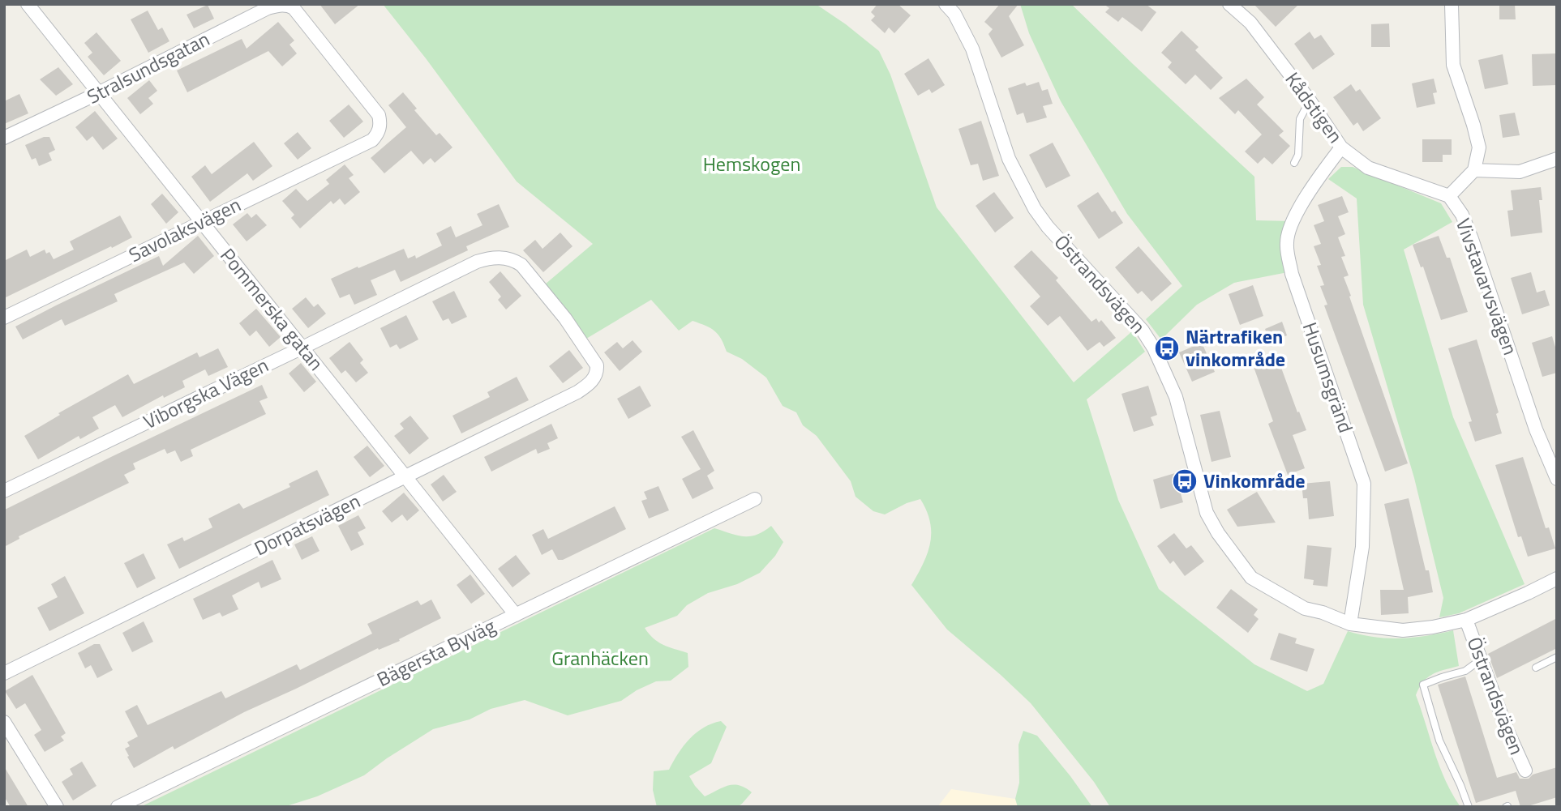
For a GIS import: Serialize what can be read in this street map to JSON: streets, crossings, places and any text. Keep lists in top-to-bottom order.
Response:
{
  "streets": {
    "street": [
      "Stralsundsgatan",
      "Kådstigen",
      "Savolaksvägen",
      "Östrandsvägen",
      "Vivstavarvsvägen",
      "Pommerska gatan",
      "Husumsgränd",
      "Viborgska Vägen",
      "Dorpatsvägen",
      "Bägersta Byväg"
    ]
  },
  "crossings": [
    ["Stralsundsgatan", "Savolaksvägen"],
    ["Stralsundsgatan", "Pommerska gatan"],
    ["Kådstigen", "Vivstavarvsvägen"],
    ["Kådstigen", "Husumsgränd"],
    ["Savolaksvägen", "Pommerska gatan"],
    ["Östrandsvägen", "Husumsgränd"],
    ["Pommerska gatan", "Viborgska Vägen"],
    ["Pommerska gatan", "Dorpatsvägen"],
    ["Pommerska gatan", "Bägersta Byväg"],
    ["Viborgska Vägen", "Dorpatsvägen"]
  ],
  "parks": ["Hemskogen", "Granhäcken"],
  "places": {
    "bus stop": ["Närtrafiken vinkområde", "Vinkområde"]
  }
}
